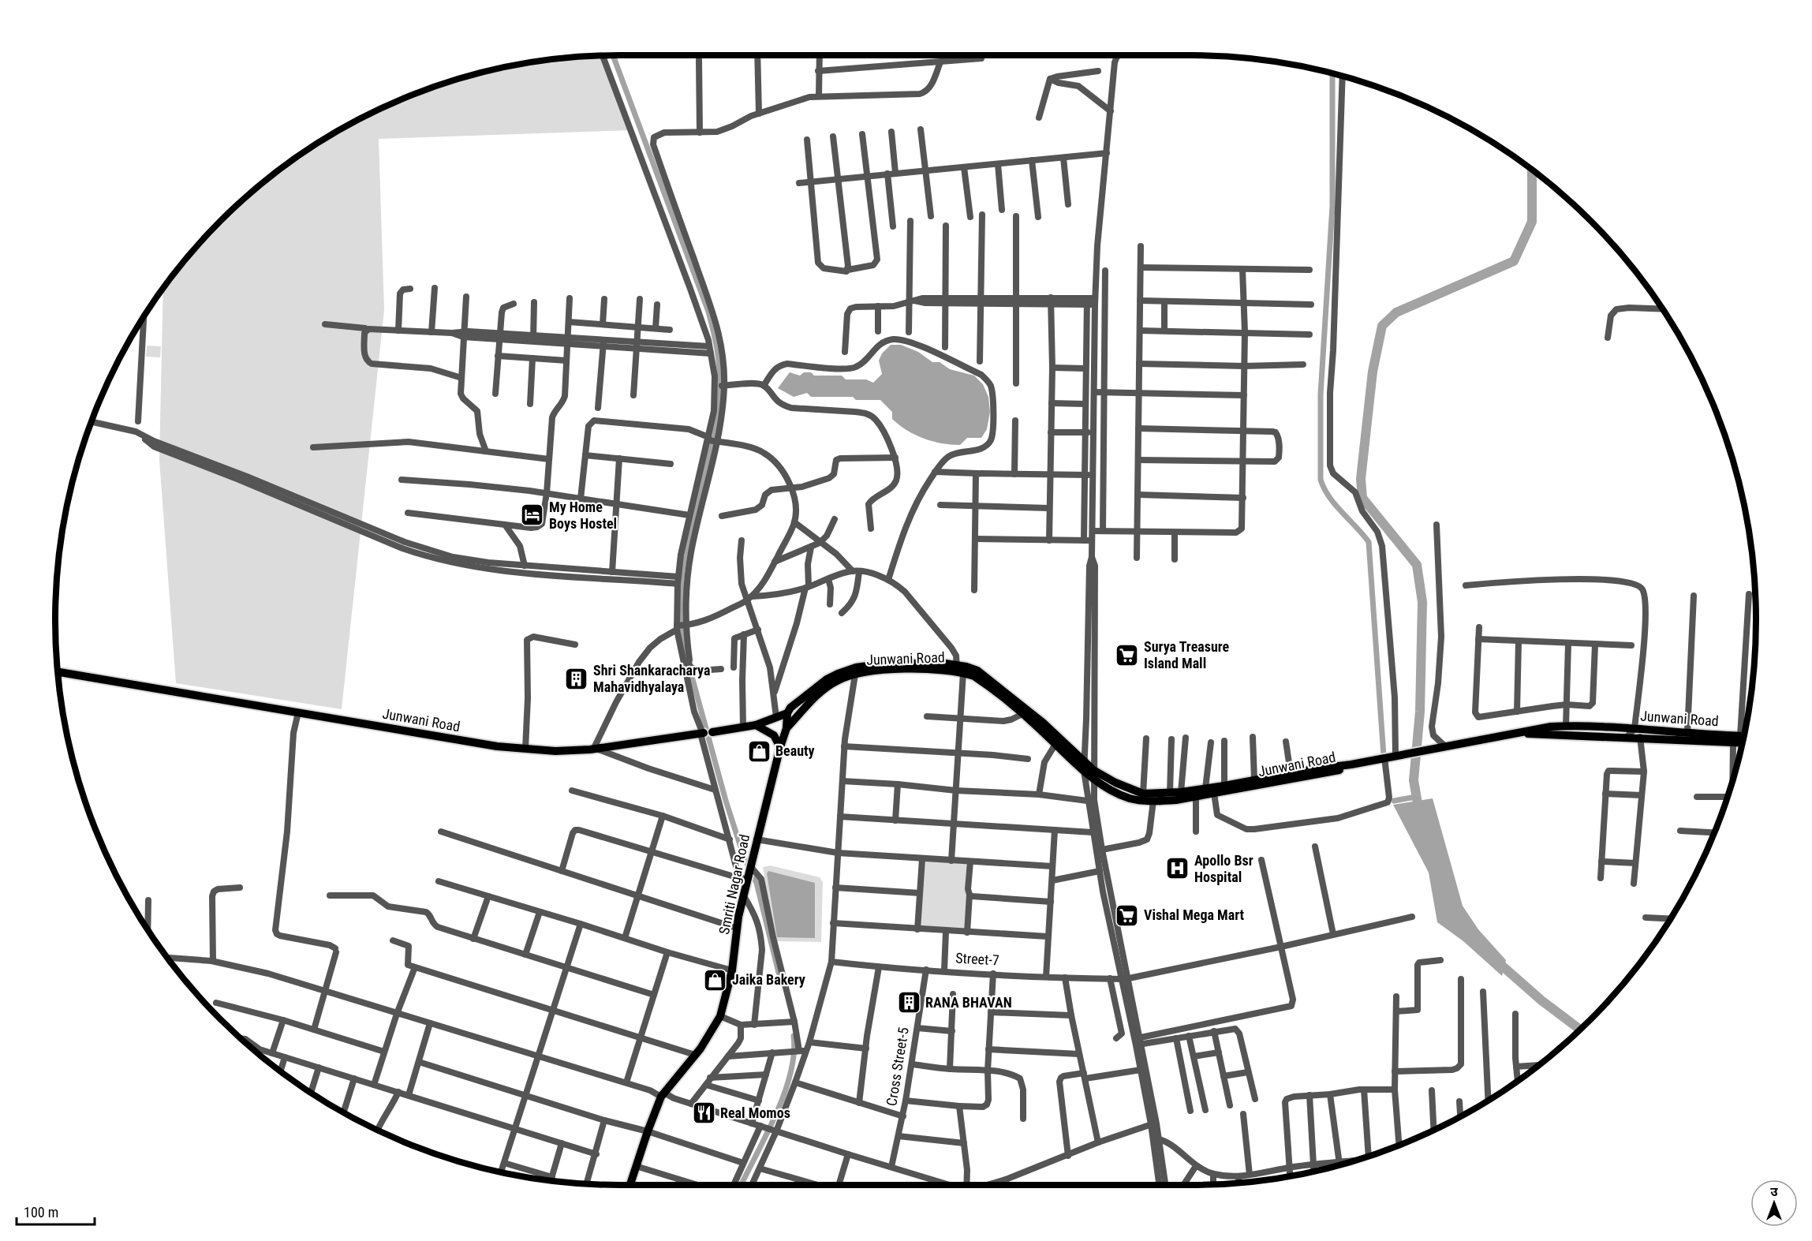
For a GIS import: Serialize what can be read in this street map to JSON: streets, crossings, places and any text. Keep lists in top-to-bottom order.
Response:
{
  "streets": {
    "main road": ["Junwani Road", "Smriti Nagar Road"],
    "street": ["Street-7", "Cross Street-5"]
  },
  "crossings": [
    ["Junwani Road", "Smriti Nagar Road"],
    ["Street-7", "Cross Street-5"]
  ],
  "places": {
    "hotel": ["My Home Boys Hostel"],
    "supermarket": ["Surya Treasure Island Mall", "Vishal Mega Mart"],
    "building": ["Shri Shankaracharya Mahavidhyalaya", "RANA BHAVAN"],
    "shop": ["Beauty", "Jaika Bakery"],
    "hospital": ["Apollo Bsr Hospital"],
    "restaurant": ["Real Momos"]
  },
  "scale_bar": "100 m",
  "north": "top"
}
